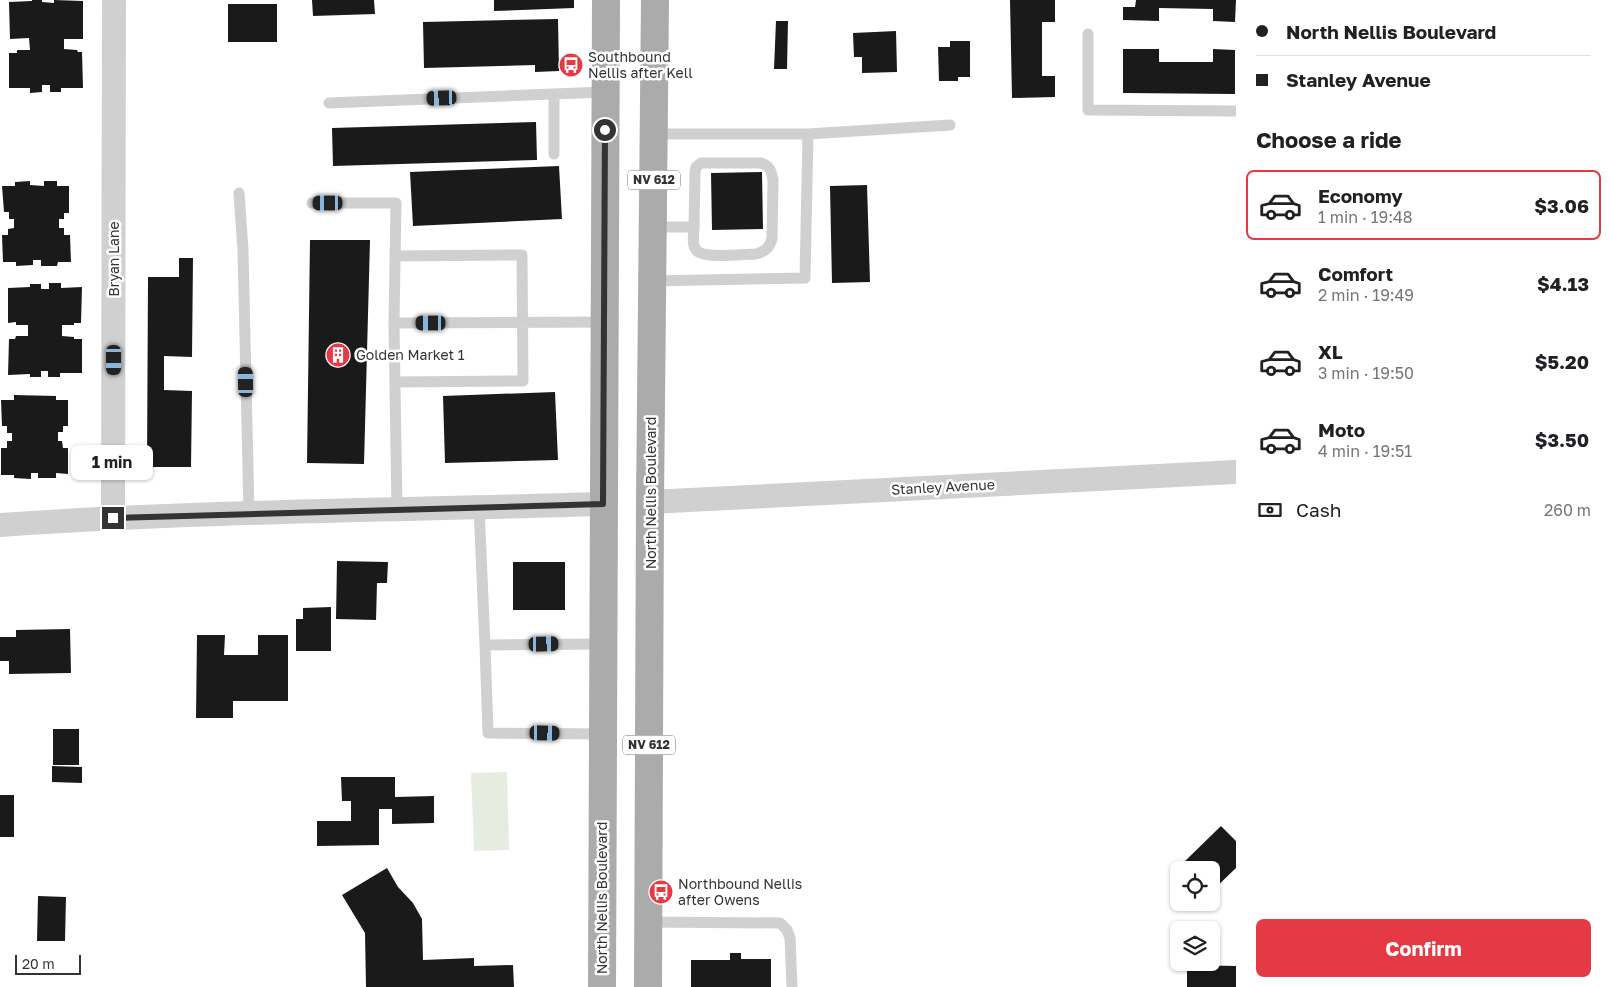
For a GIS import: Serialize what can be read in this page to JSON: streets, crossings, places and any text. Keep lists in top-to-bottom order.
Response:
{
  "streets": {
    "main road": ["NV 612", "North Nellis Boulevard"],
    "street": ["Bryan Lane", "Stanley Avenue"]
  },
  "crossings": [
    ["Stanley Avenue", "North Nellis Boulevard"]
  ],
  "places": {
    "bus stop": ["Southbound Nellis after Kell", "Northbound Nellis after Owens"],
    "building": ["Golden Market 1"]
  },
  "scale_bar": "20 m",
  "page": {
    "banner": ["North Nellis Boulevard", "Stanley Avenue"],
    "heading": "Choose a ride",
    "list": [
      {
        "name": "Economy",
        "note": "1 min · 19:48",
        "value": "$3.06"
      },
      {
        "name": "Comfort",
        "note": "2 min · 19:49",
        "value": "$4.13"
      },
      {
        "name": "XL",
        "note": "3 min · 19:50",
        "value": "$5.20"
      },
      {
        "name": "Moto",
        "note": "4 min · 19:51",
        "value": "$3.50"
      }
    ],
    "bubble": "1 min",
    "pay": ["Cash", "260 m"],
    "buttons": "Confirm",
    "scale": "20 m"
  }
}
